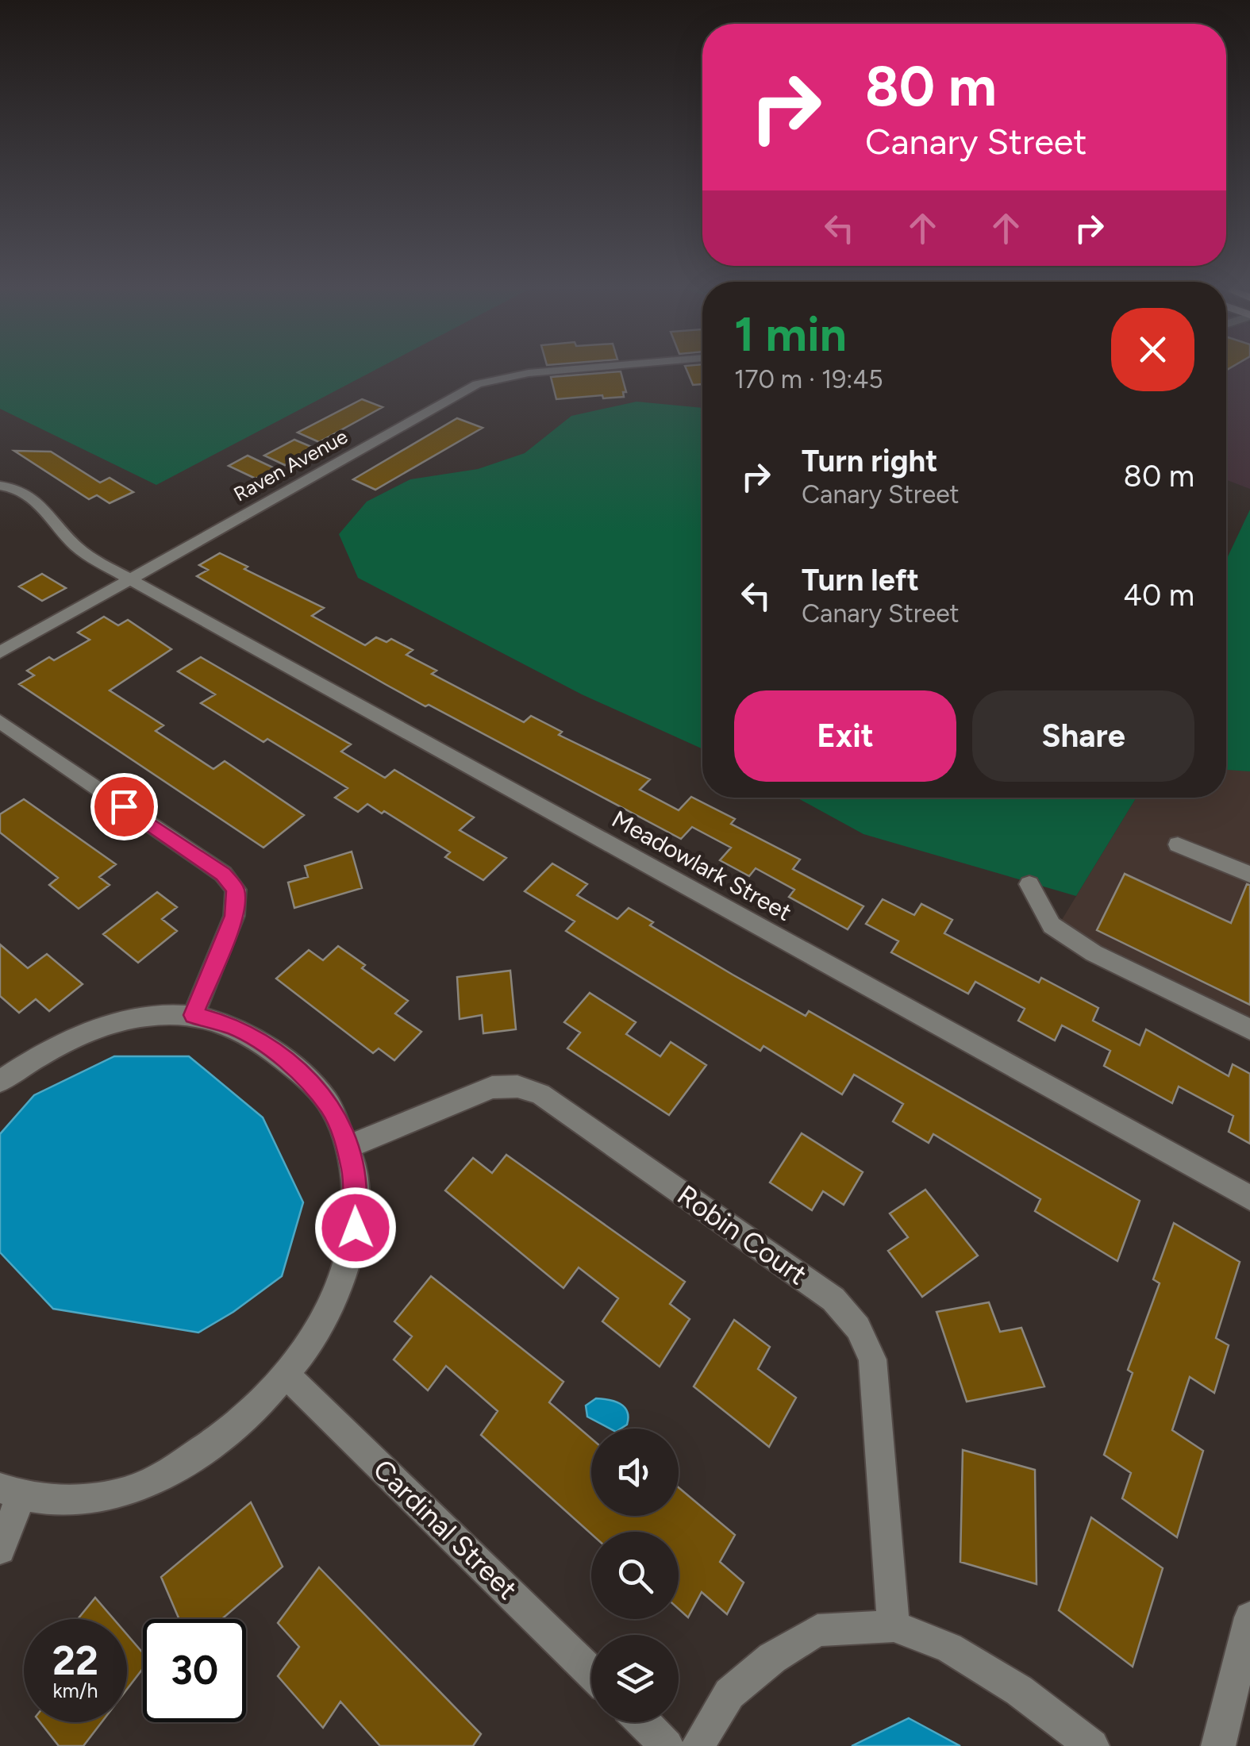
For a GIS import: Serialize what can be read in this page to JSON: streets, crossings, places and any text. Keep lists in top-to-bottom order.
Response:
{
  "streets": {
    "street": [
      "Raven Avenue",
      "Meadowlark Street",
      "Robin Court",
      "Cardinal Street"
    ]
  },
  "crossings": [
    ["Raven Avenue", "Meadowlark Street"]
  ],
  "page": {
    "turn": ["80 m", "Canary Street"],
    "heading": ["1 min", "170 m · 19:45"],
    "list": [
      {
        "name": "Turn right",
        "note": "Canary Street",
        "value": "80 m"
      },
      {
        "name": "Turn left",
        "note": "Canary Street",
        "value": "40 m"
      }
    ],
    "buttons": ["Exit", "Share"],
    "speed": "22 km/h",
    "limit": "30"
  }
}
